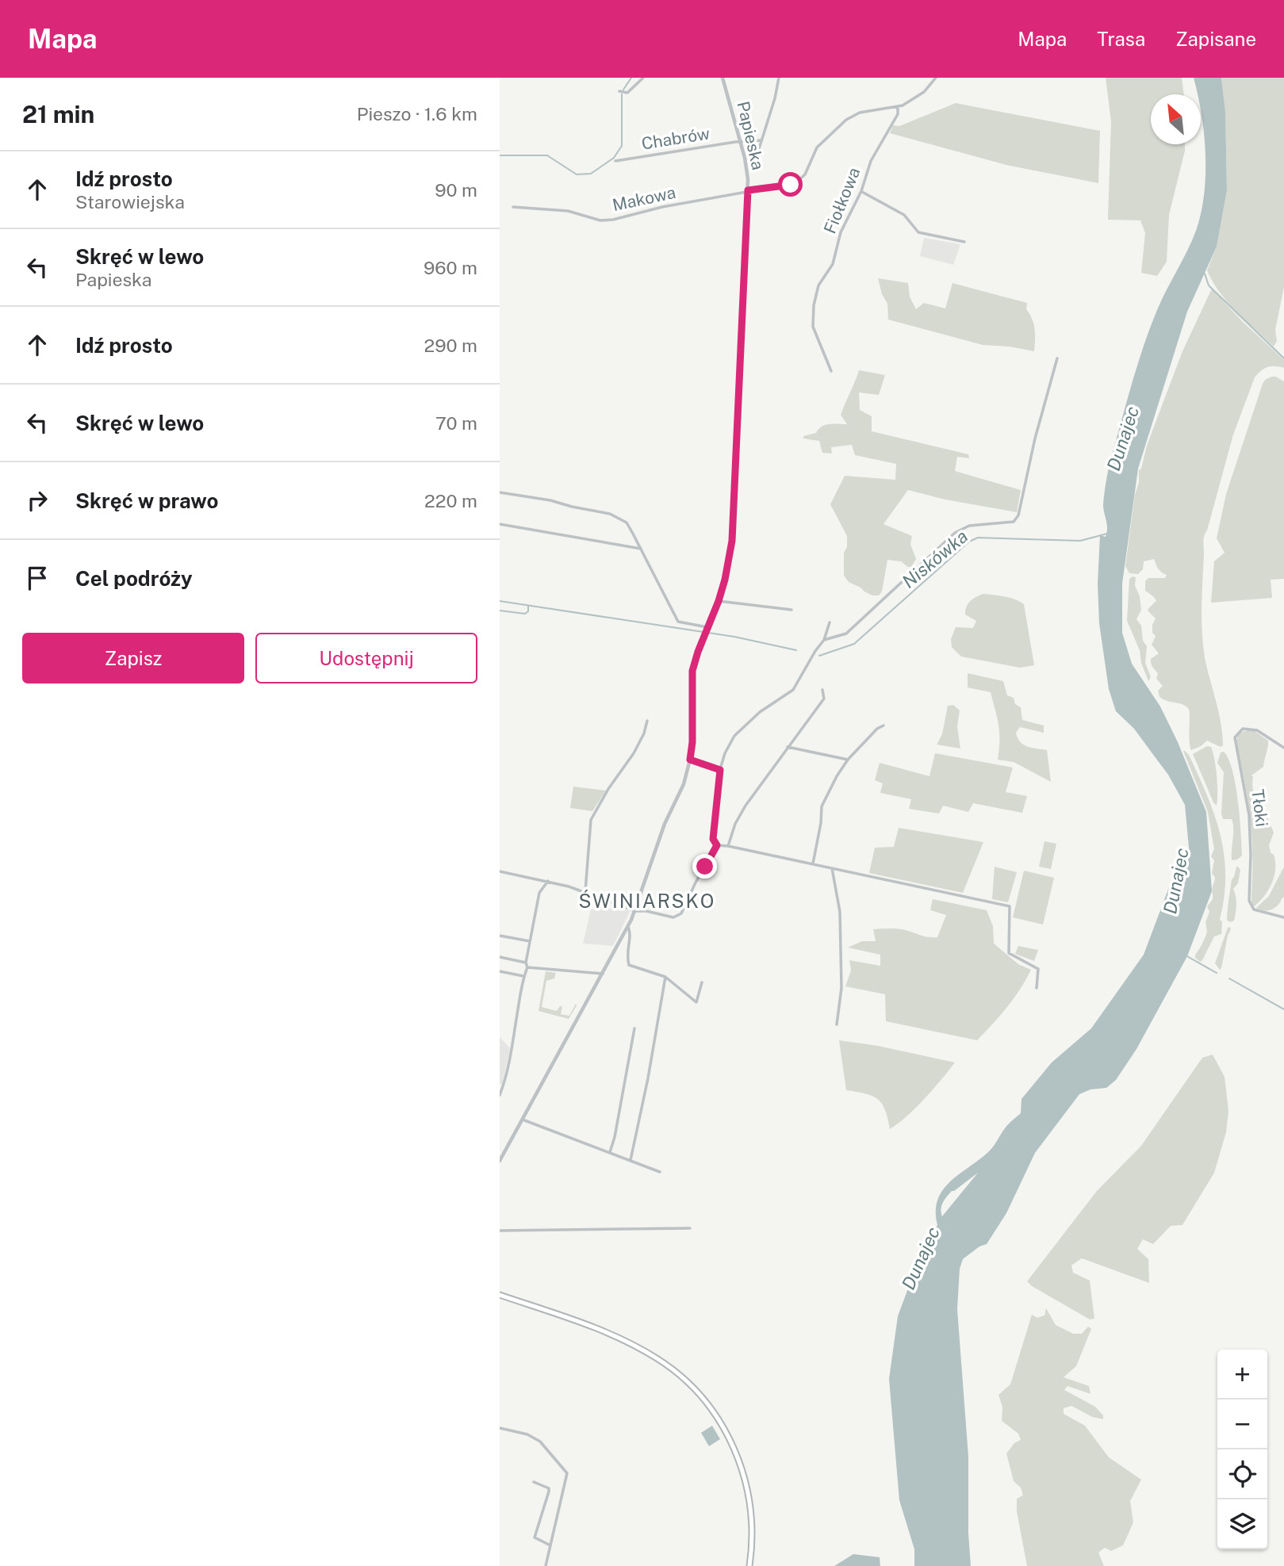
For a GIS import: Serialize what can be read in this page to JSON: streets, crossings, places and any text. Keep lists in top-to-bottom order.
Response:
{
  "streets": {
    "street": [
      "Papieska",
      "Chabrów",
      "Makowa",
      "Fiołkowa",
      "Tłoki"
    ]
  },
  "crossings": [
    ["Papieska", "Chabrów"],
    ["Papieska", "Makowa"],
    ["Makowa", "Fiołkowa"]
  ],
  "districts": ["ŚWINIARSKO"],
  "water": ["Dunajec", "Niskówka"],
  "north": "top left",
  "page": {
    "header": "Mapa",
    "nav": ["Mapa", "Trasa", "Zapisane"],
    "heading": ["21 min", "Pieszo · 1.6 km"],
    "list": [
      ["Idź prosto", "Starowiejska", "90 m"],
      ["Skręć w lewo", "Papieska", "960 m"],
      ["Idź prosto", "290 m"],
      ["Skręć w lewo", "70 m"],
      ["Skręć w prawo", "220 m"],
      "Cel podróży"
    ],
    "buttons": ["Zapisz", "Udostępnij"],
    "map_buttons": ["+", "−"]
  }
}
